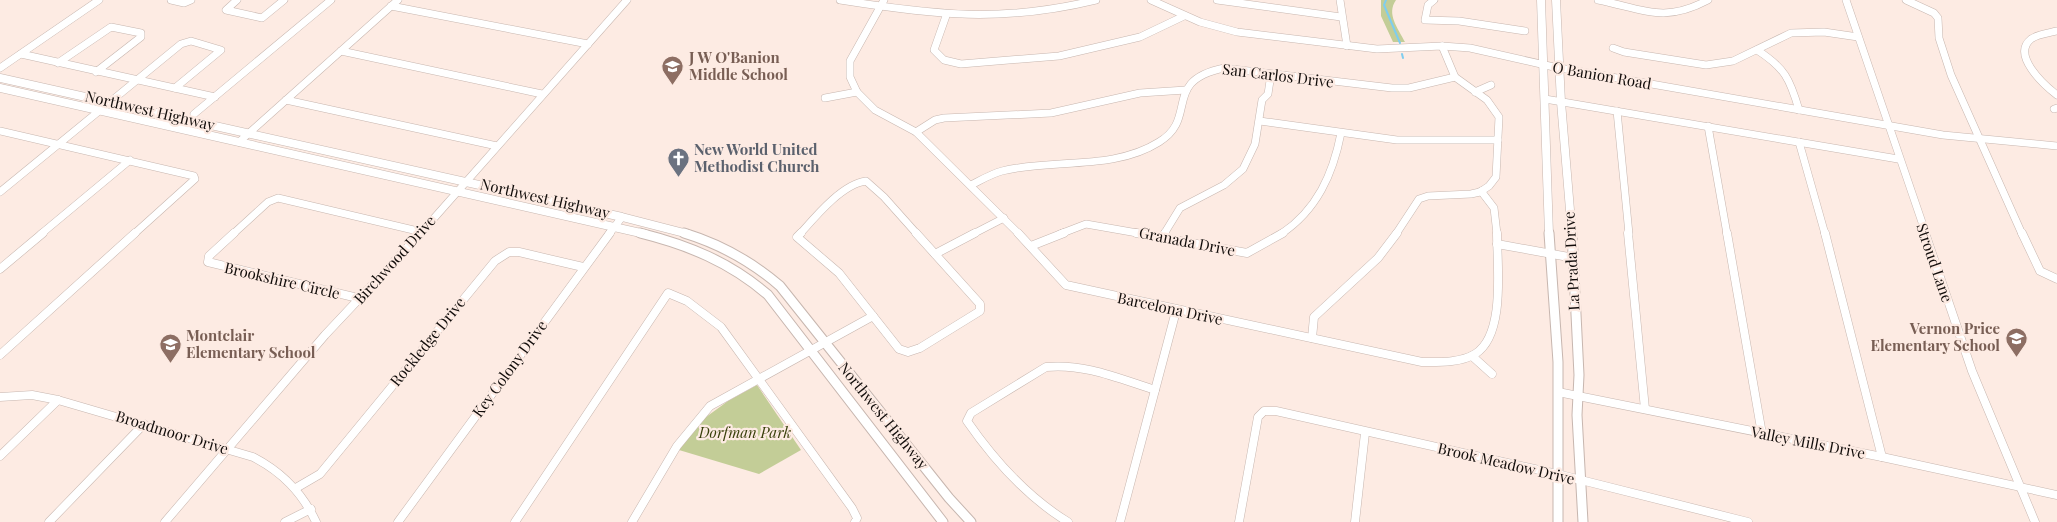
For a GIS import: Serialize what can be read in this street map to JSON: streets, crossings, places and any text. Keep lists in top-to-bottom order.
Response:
{
  "streets": {
    "main road": ["Northwest Highway", "La Prada Drive"],
    "street": [
      "San Carlos Drive",
      "O Banion Road",
      "Granada Drive",
      "Birchwood Drive",
      "Stroud Lane",
      "Brookshire Circle",
      "Barcelona Drive",
      "Rockledge Drive",
      "Key Colony Drive",
      "Broadmoor Drive",
      "Valley Mills Drive",
      "Brook Meadow Drive"
    ]
  },
  "crossings": [
    ["San Carlos Drive", "Barcelona Drive"],
    ["O Banion Road", "La Prada Drive"],
    ["O Banion Road", "Stroud Lane"],
    ["Northwest Highway", "Birchwood Drive"],
    ["Northwest Highway", "Key Colony Drive"],
    ["Granada Drive", "Barcelona Drive"],
    ["Birchwood Drive", "Brookshire Circle"],
    ["Birchwood Drive", "Broadmoor Drive"],
    ["La Prada Drive", "Valley Mills Drive"],
    ["La Prada Drive", "Brook Meadow Drive"],
    ["Stroud Lane", "Valley Mills Drive"],
    ["Rockledge Drive", "Key Colony Drive"],
    ["Rockledge Drive", "Broadmoor Drive"]
  ],
  "parks": ["Dorfman Park"],
  "places": {
    "school or university": ["J W O'Banion Middle School", "Vernon Price Elementary School", "Montclair Elementary School"],
    "church": ["New World United Methodist Church"]
  }
}
